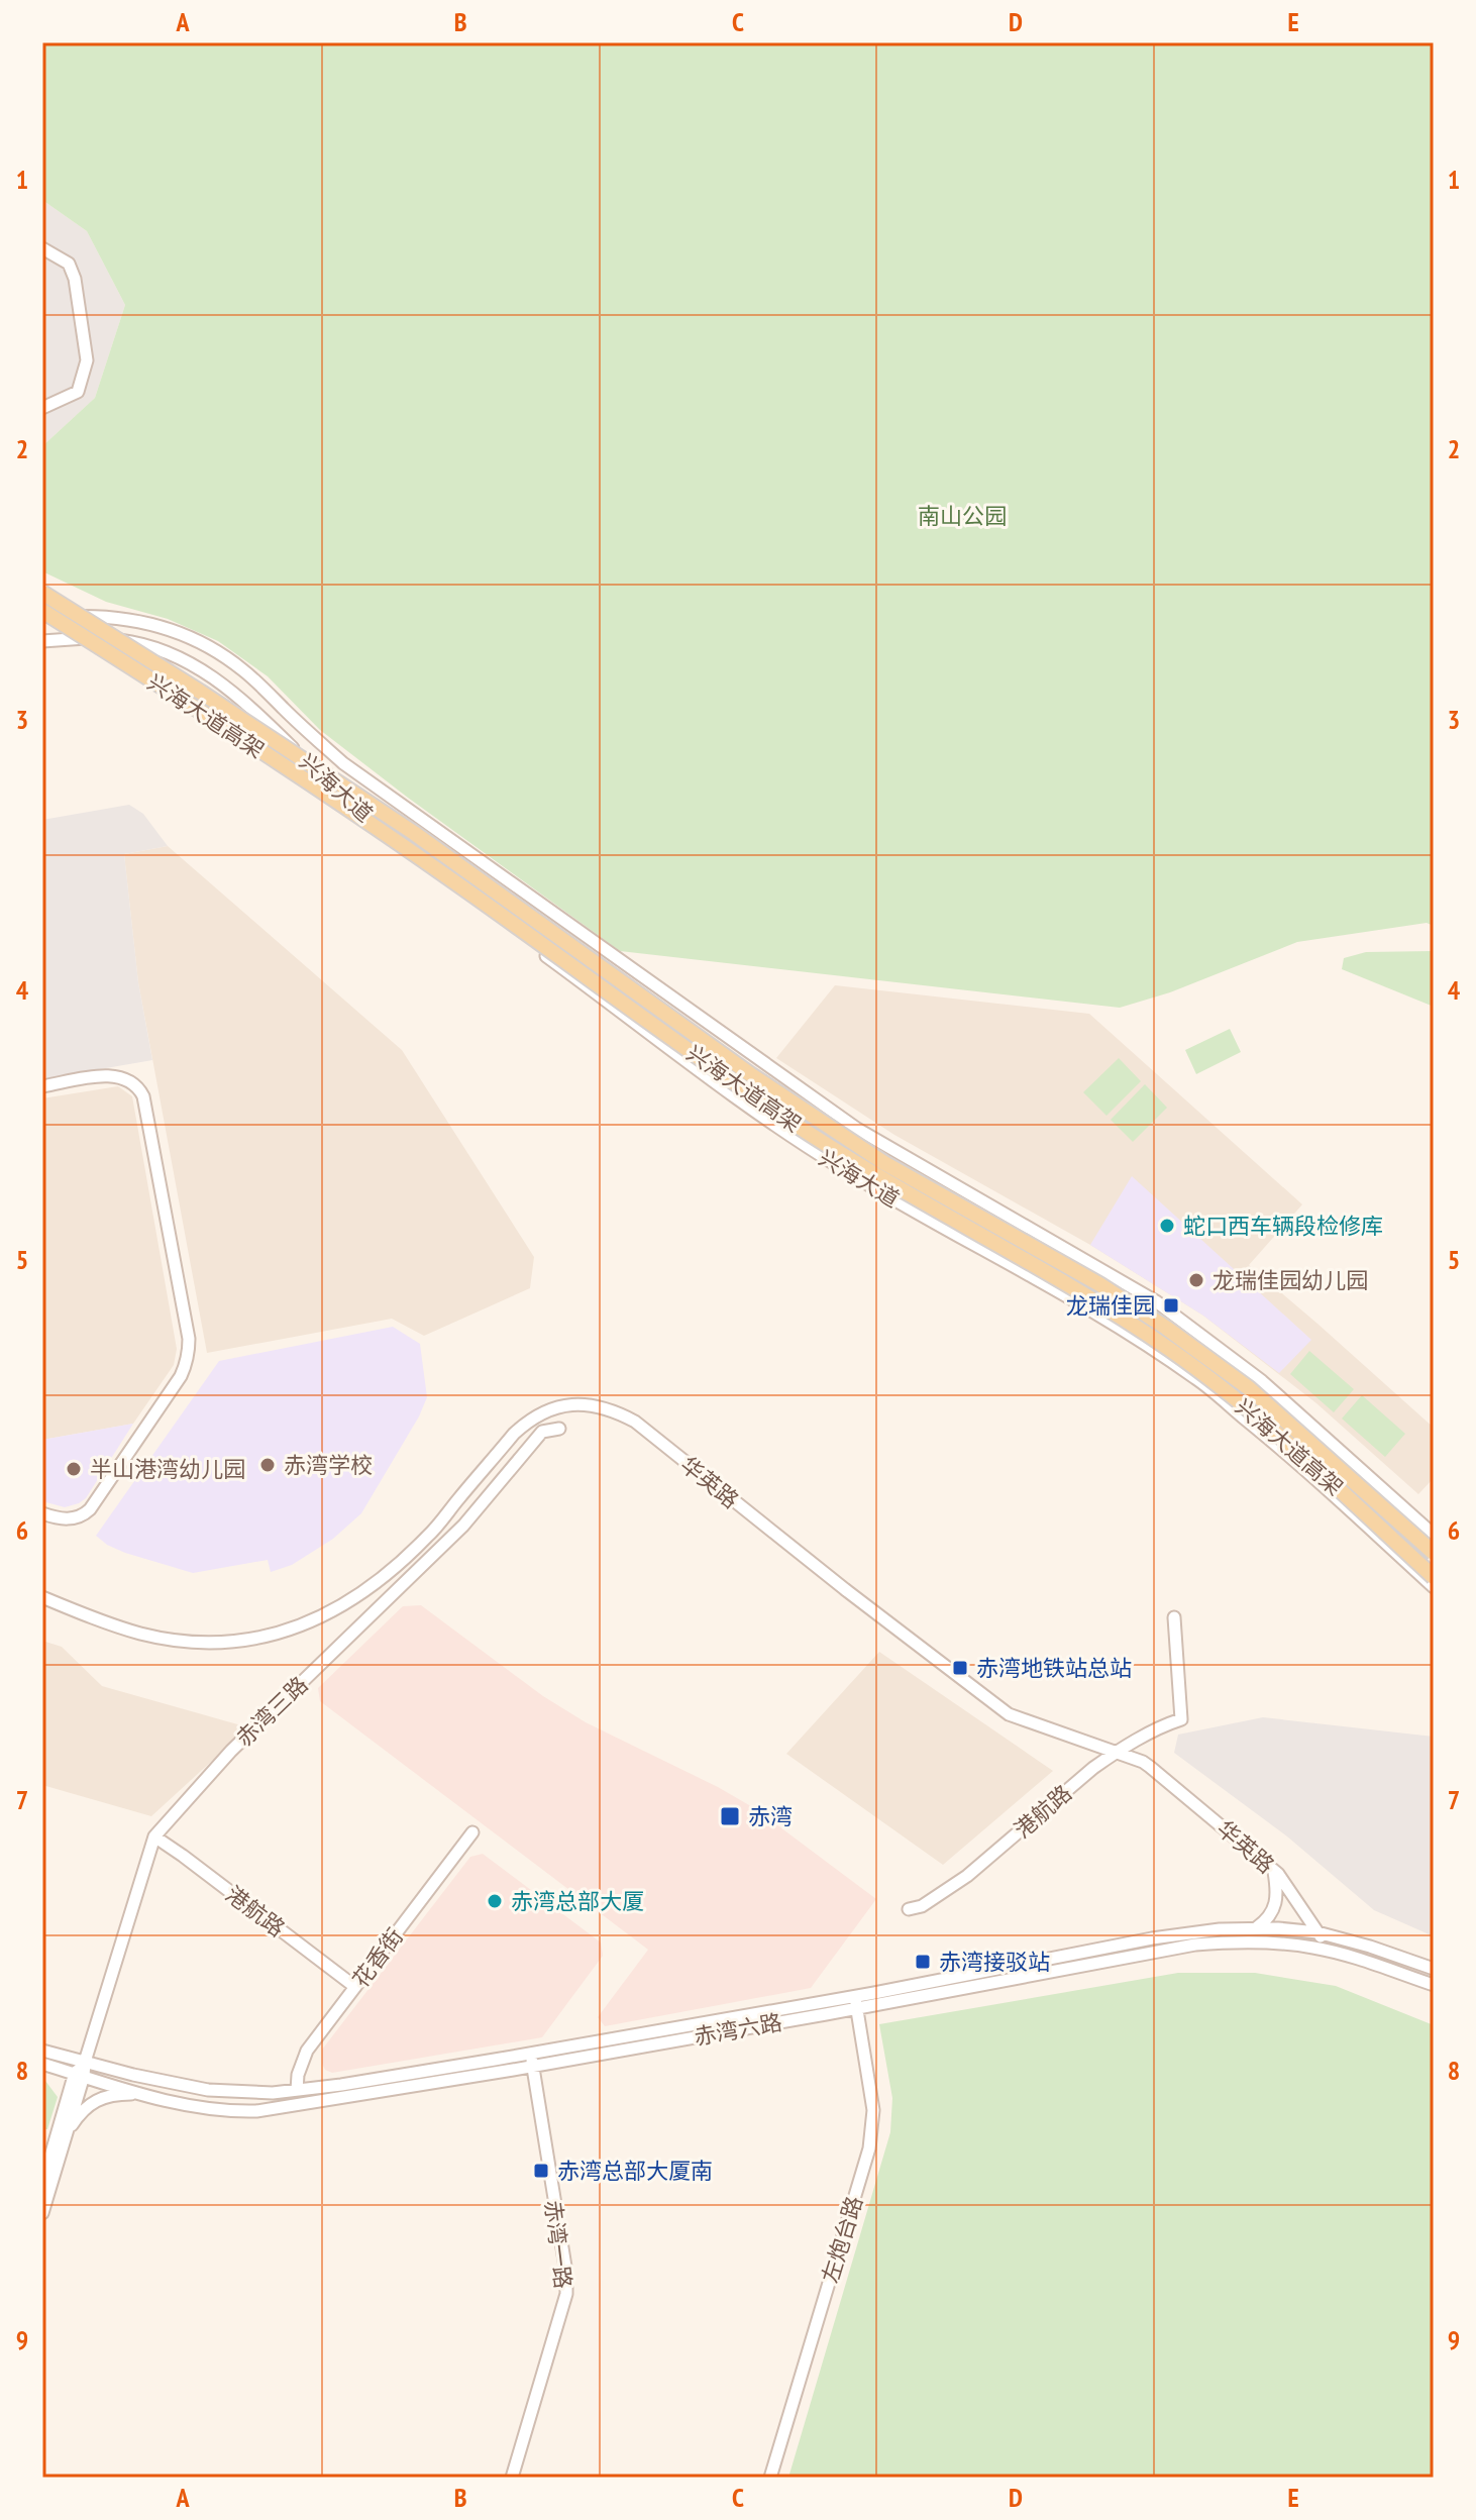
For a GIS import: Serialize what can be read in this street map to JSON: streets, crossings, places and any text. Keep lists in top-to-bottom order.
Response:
{
  "streets": {
    "main road": ["兴海大道高架"],
    "street": [
      "兴海大道",
      "华英路",
      "赤湾三路",
      "港航路",
      "花香街",
      "赤湾六路",
      "左炮台路",
      "赤湾一路"
    ]
  },
  "crossings": [
    ["华英路", "港航路"],
    ["华英路", "赤湾六路"],
    ["赤湾三路", "港航路"],
    ["赤湾三路", "赤湾六路"],
    ["港航路", "花香街"],
    ["花香街", "赤湾六路"],
    ["赤湾六路", "左炮台路"],
    ["赤湾六路", "赤湾一路"]
  ],
  "parks": ["南山公园"],
  "places": {
    "other": [
      "蛇口西车辆段检修库",
      "龙瑞佳园幼儿园",
      "赤湾学校",
      "半山港湾幼儿园",
      "赤湾总部大厦"
    ],
    "transit": [
      "龙瑞佳园",
      "赤湾地铁站总站",
      "赤湾",
      "赤湾接驳站",
      "赤湾总部大厦南"
    ]
  },
  "grid": {
    "columns": [
      "A",
      "B",
      "C",
      "D",
      "E"
    ],
    "rows": [
      "1",
      "2",
      "3",
      "4",
      "5",
      "6",
      "7",
      "8",
      "9"
    ]
  }
}
